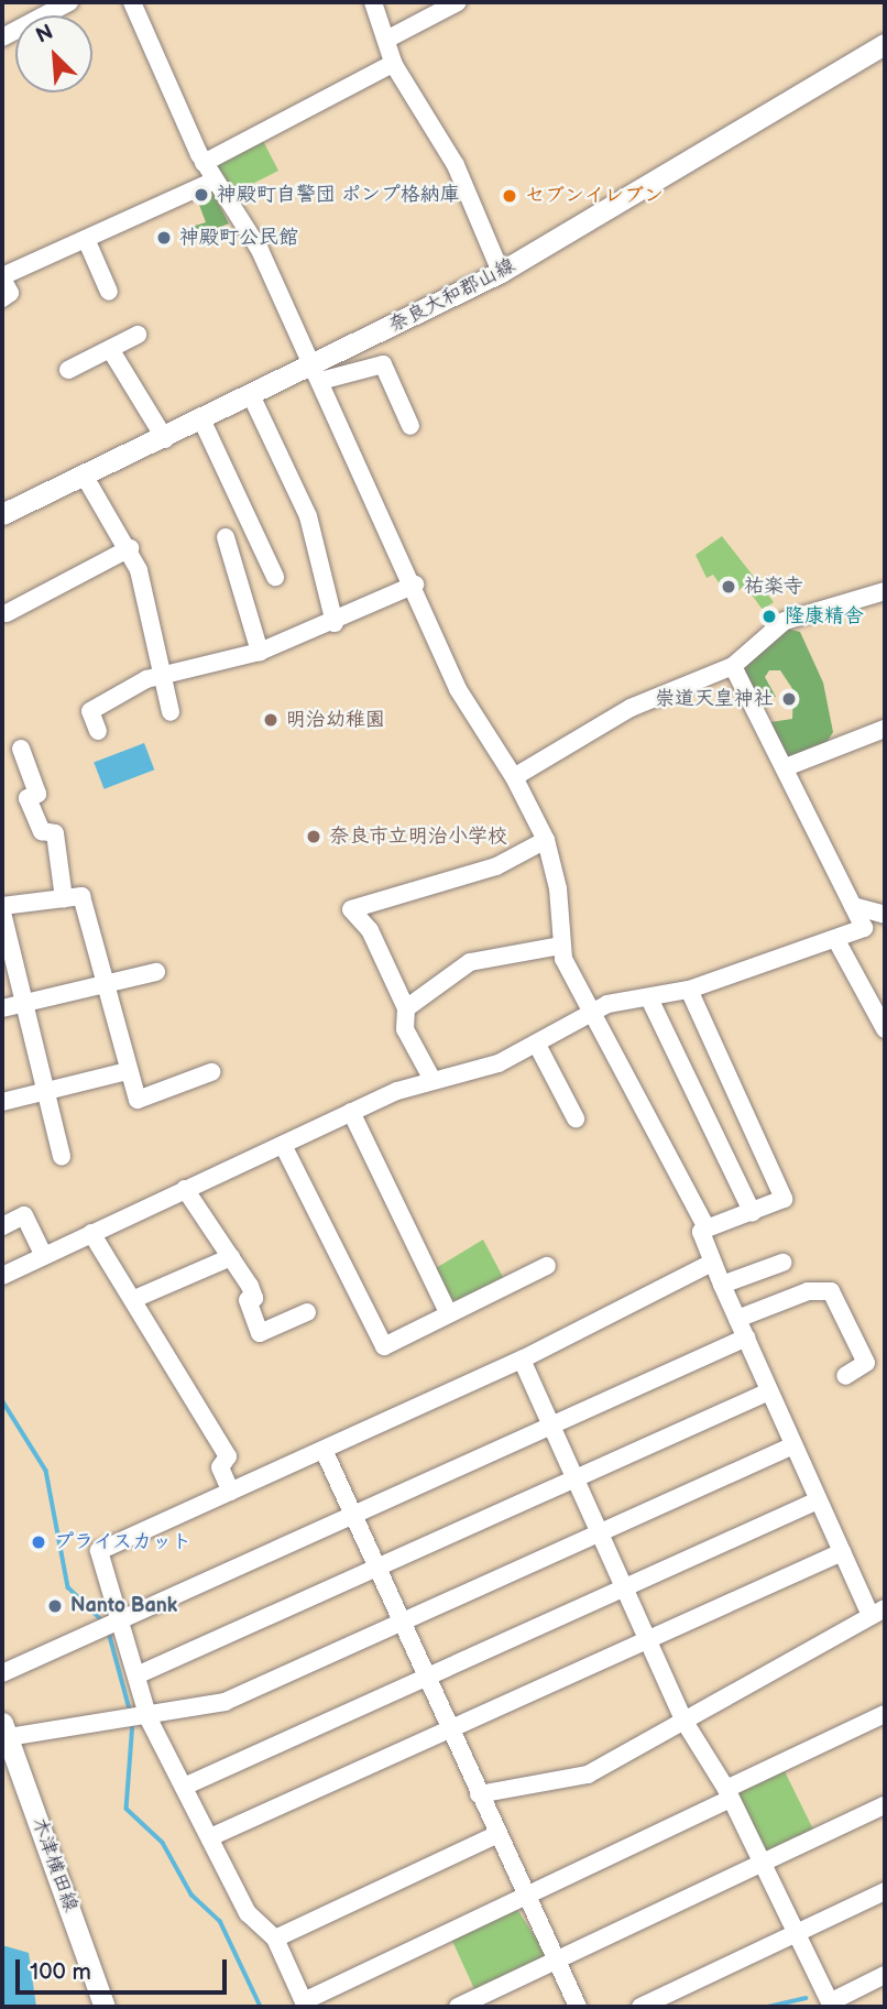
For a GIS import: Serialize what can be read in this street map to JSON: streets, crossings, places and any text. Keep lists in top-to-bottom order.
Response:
{
  "streets": {
    "main road": ["奈良大和郡山線", "木津横田線"]
  },
  "places": [
    "神殿町自警団 ポンプ格納庫",
    "セブンイレブン",
    "神殿町公民館",
    "祐楽寺",
    "隆康精舎",
    "崇道天皇神社",
    "明治幼稚園",
    "奈良市立明治小学校",
    "プライスカット",
    "Nanto Bank"
  ],
  "scale_bar": "100 m",
  "north": "top left"
}
